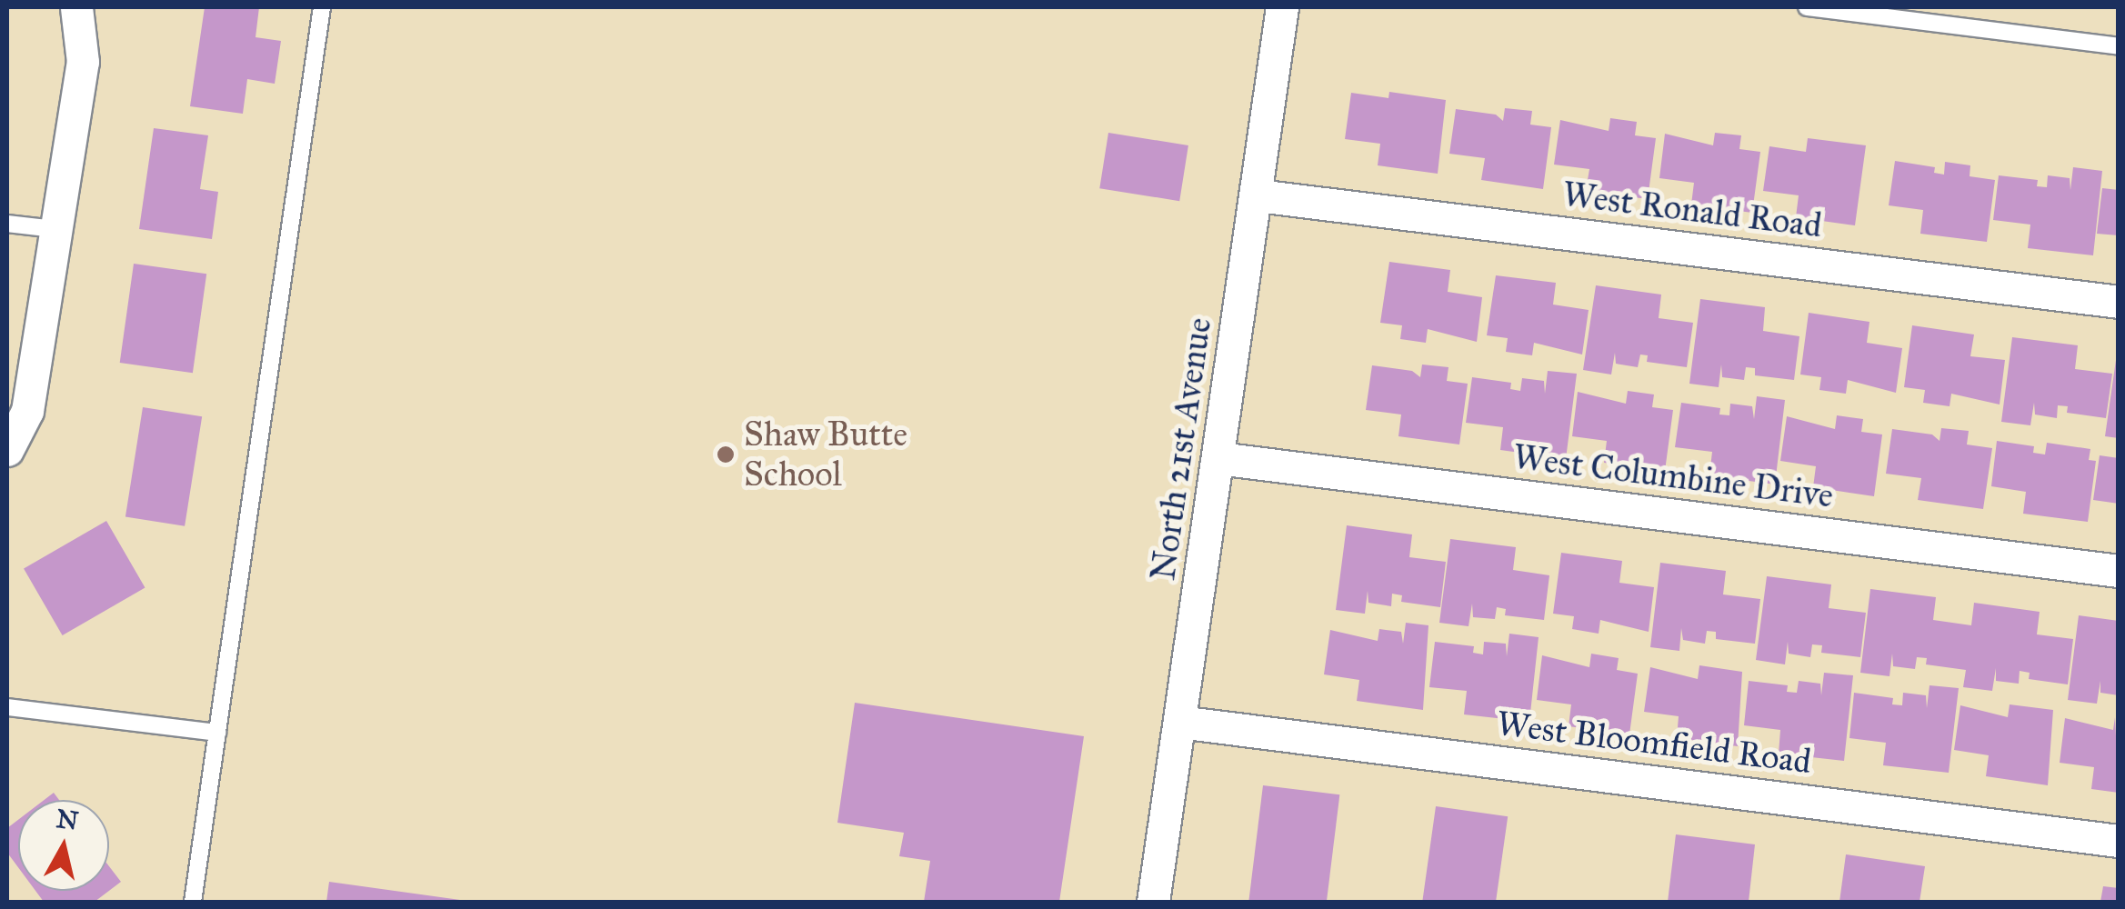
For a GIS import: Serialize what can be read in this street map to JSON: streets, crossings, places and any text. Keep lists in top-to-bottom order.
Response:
{
  "streets": {
    "street": [
      "West Ronald Road",
      "North 21st Avenue",
      "West Columbine Drive",
      "West Bloomfield Road"
    ]
  },
  "crossings": [
    ["West Ronald Road", "North 21st Avenue"],
    ["North 21st Avenue", "West Columbine Drive"],
    ["North 21st Avenue", "West Bloomfield Road"]
  ],
  "places": ["Shaw Butte School"],
  "north": "top"
}
